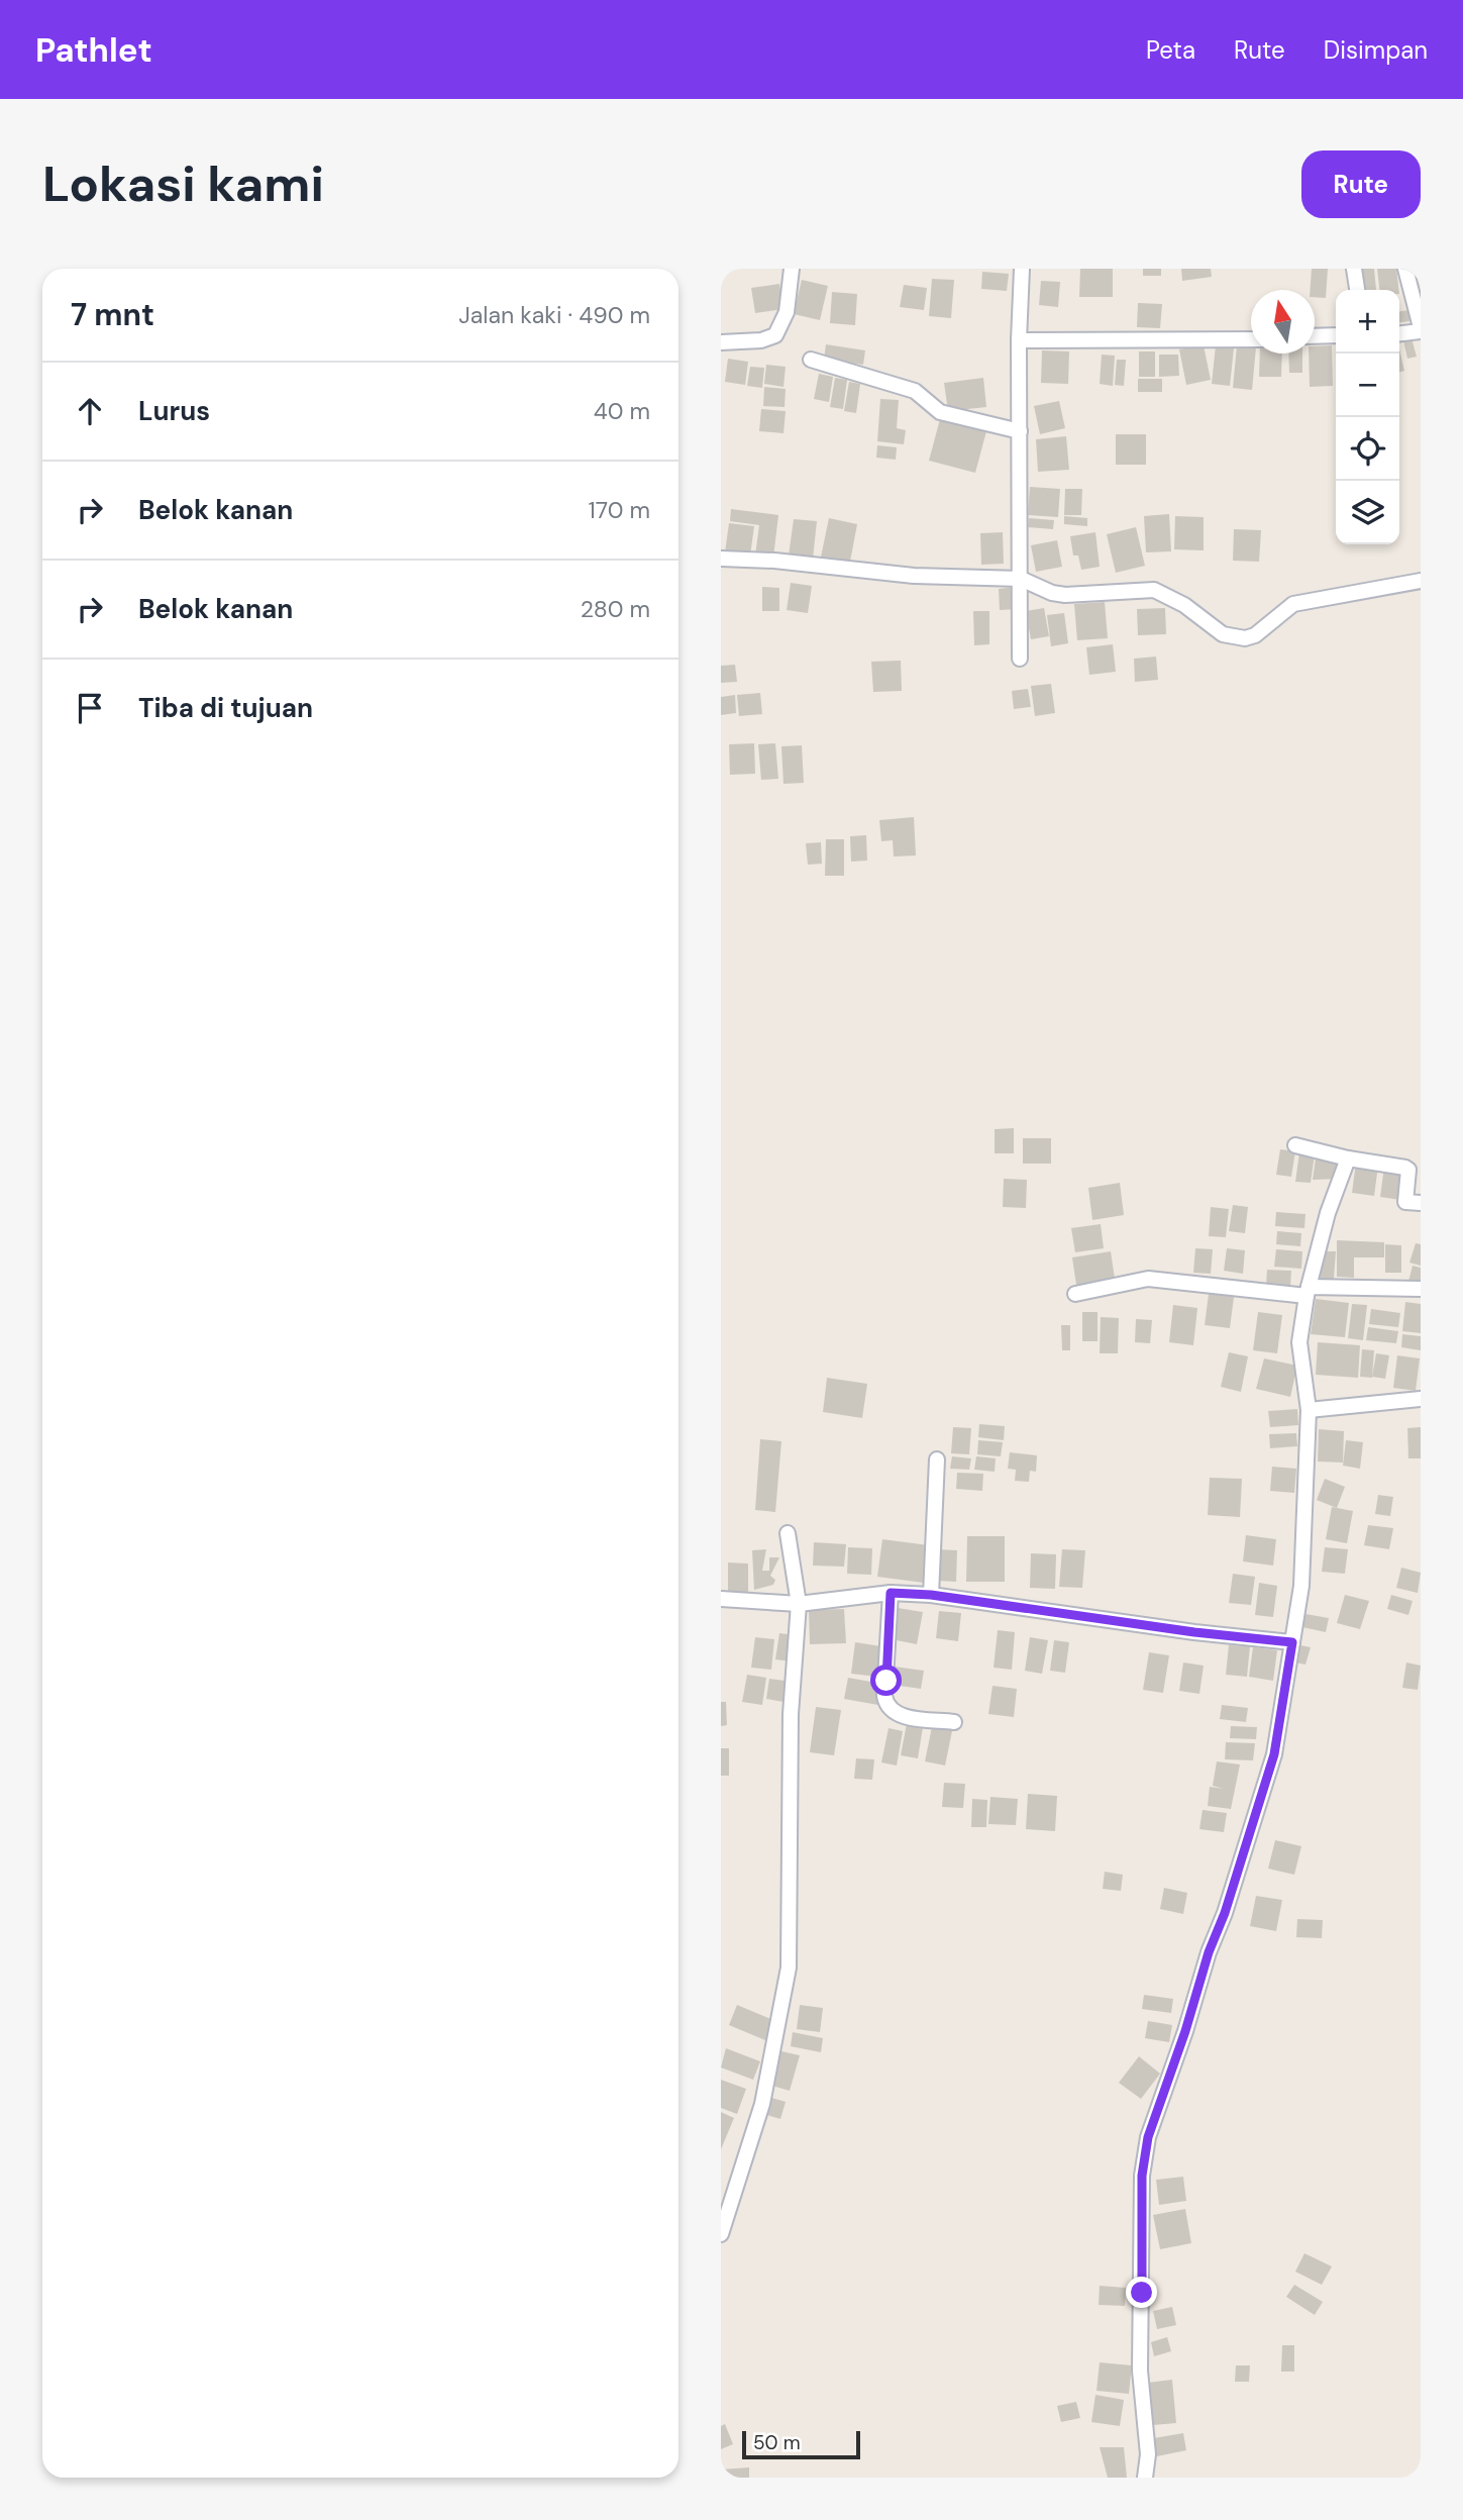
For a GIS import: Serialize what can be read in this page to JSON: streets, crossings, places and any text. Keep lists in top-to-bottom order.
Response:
{
  "scale_bar": "50 m",
  "north": "top",
  "page": {
    "header": "Pathlet",
    "nav": ["Peta", "Rute", "Disimpan"],
    "buttons": "Rute",
    "title": "Lokasi kami",
    "heading": ["7 mnt", "Jalan kaki · 490 m"],
    "map_buttons": ["+", "−"],
    "list": [
      ["Lurus", "40 m"],
      ["Belok kanan", "170 m"],
      ["Belok kanan", "280 m"],
      "Tiba di tujuan"
    ],
    "scale": "50 m"
  }
}
